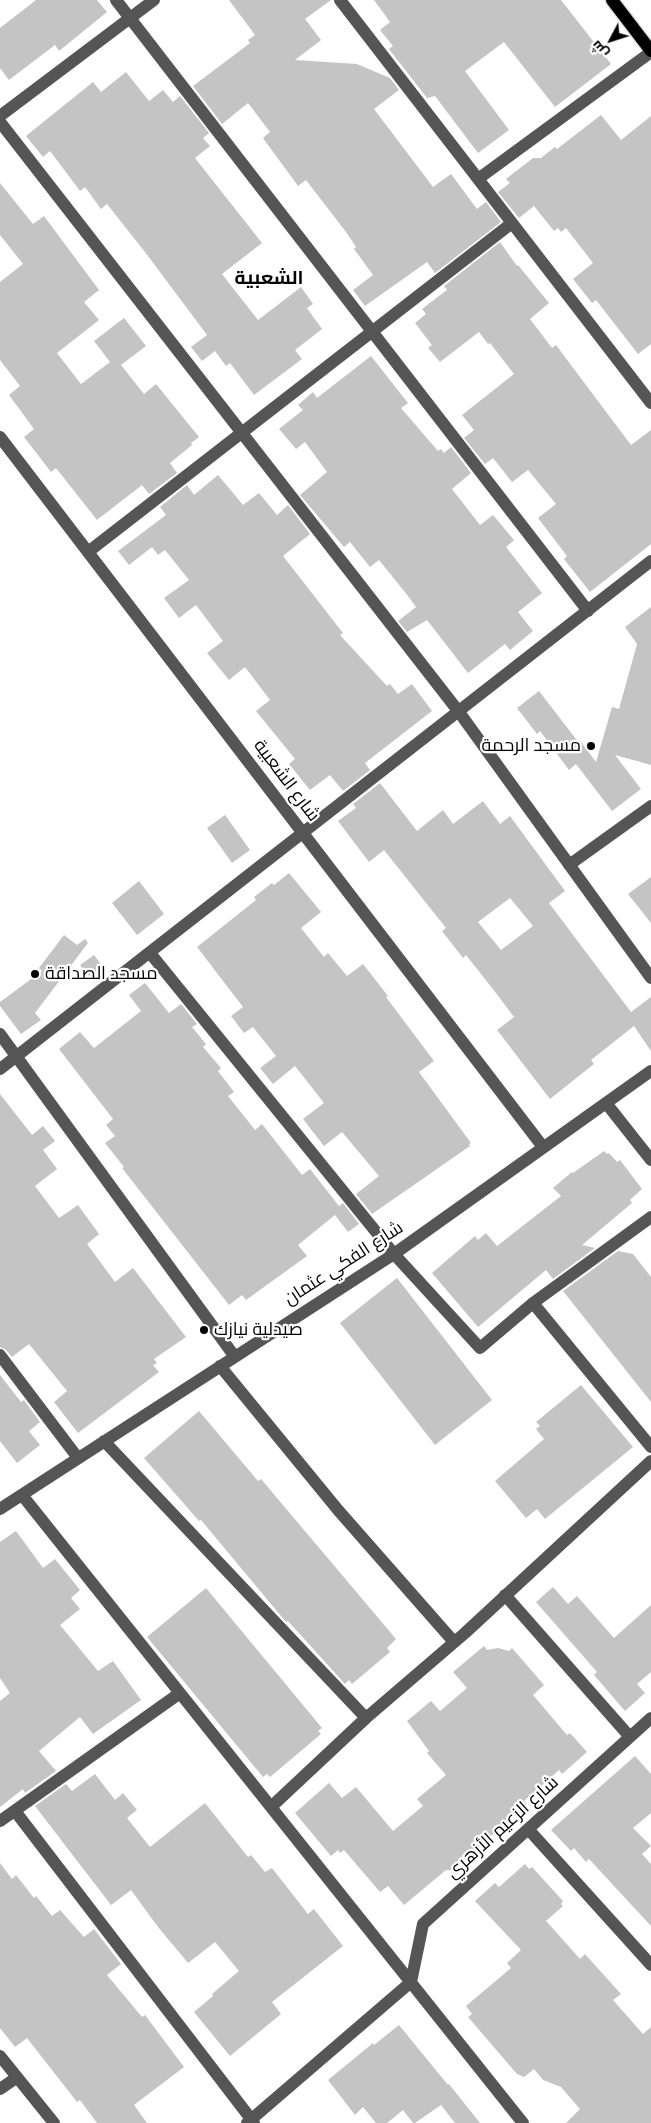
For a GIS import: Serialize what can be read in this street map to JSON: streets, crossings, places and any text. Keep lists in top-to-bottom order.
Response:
{
  "streets": {
    "street": ["شارع الشعبية", "شارع الفكي عثمان", "شارع الزعيم الأزهري"]
  },
  "crossings": [
    ["شارع الشعبية", "شارع الفكي عثمان"]
  ],
  "districts": ["الشعبية"],
  "places": ["مسجد الرحمة", "مسجد الصداقة", "صيدلية نيازك"],
  "north": "bottom left"
}
